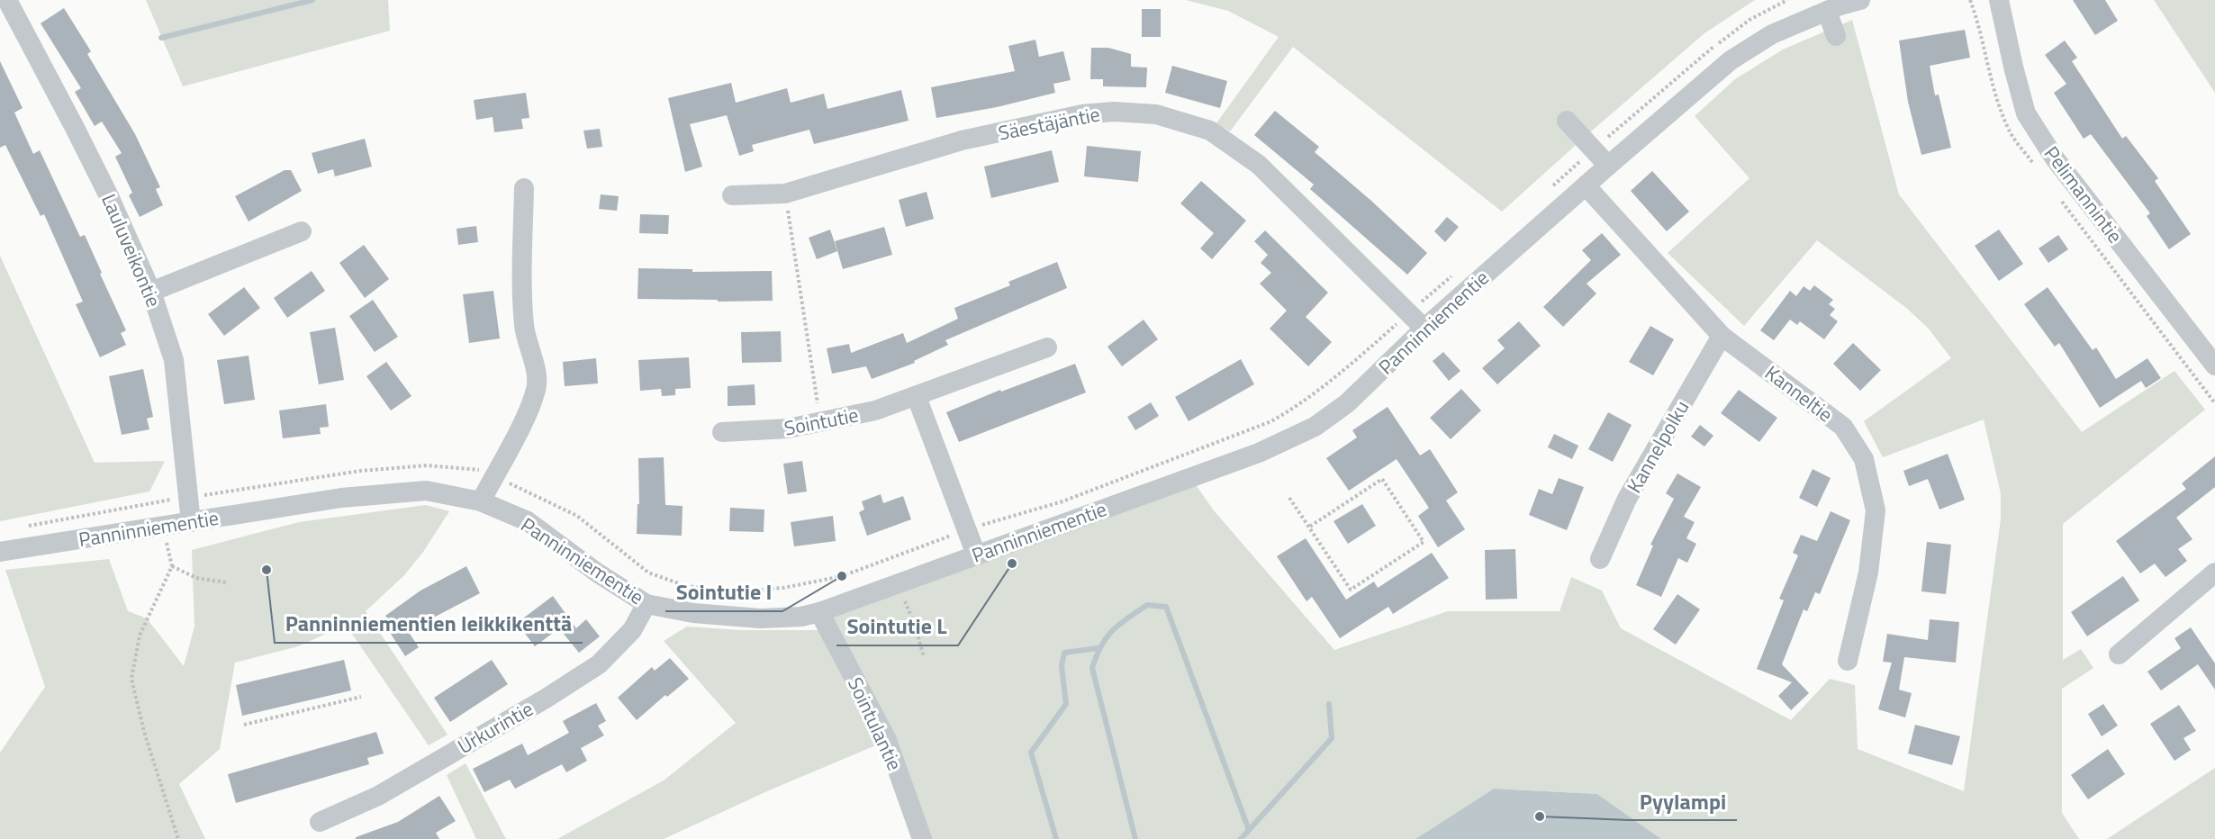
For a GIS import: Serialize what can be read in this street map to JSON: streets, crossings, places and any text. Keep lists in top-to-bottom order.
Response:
{
  "streets": {
    "street": [
      "Säestäjäntie",
      "Pelimannintie",
      "Lauluveikontie",
      "Panninniementie",
      "Kanneltie",
      "Sointutie",
      "Kannelpolku",
      "Sointulantie",
      "Urkurintie"
    ]
  },
  "crossings": [
    ["Säestäjäntie", "Panninniementie"],
    ["Lauluveikontie", "Panninniementie"],
    ["Panninniementie", "Kanneltie"],
    ["Panninniementie", "Sointulantie"],
    ["Panninniementie", "Urkurintie"],
    ["Kanneltie", "Kannelpolku"]
  ],
  "places": [
    "Sointutie L",
    "Panninniementien leikkikenttä",
    "Sointutie I",
    "Pyylampi"
  ]
}
